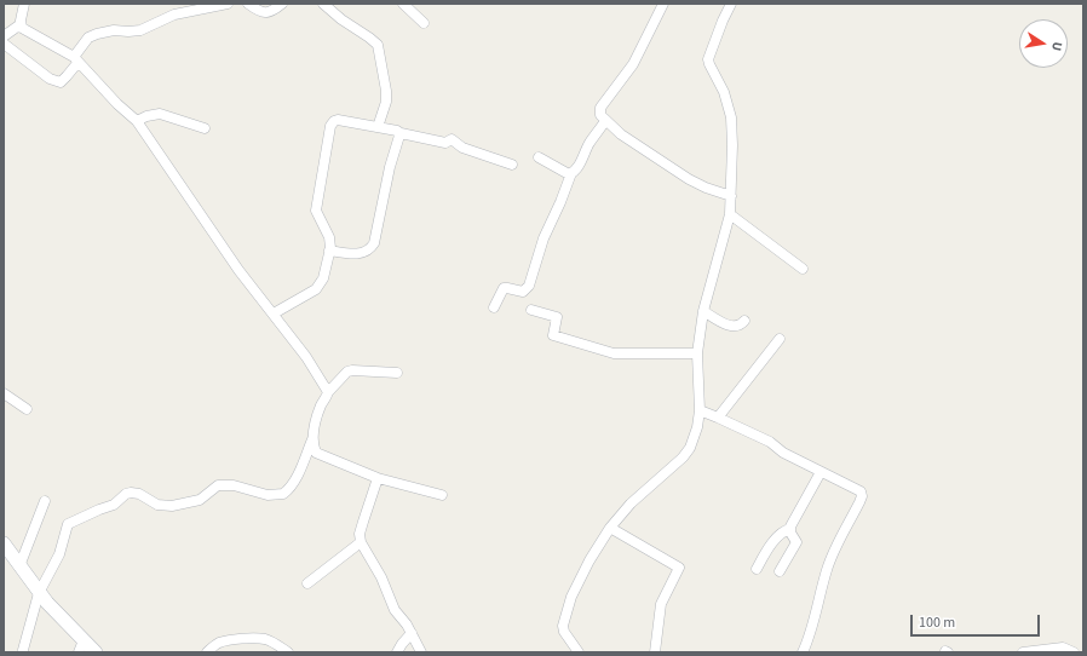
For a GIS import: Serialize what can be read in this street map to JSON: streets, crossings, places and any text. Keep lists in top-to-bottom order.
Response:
{
  "scale_bar": "100 m",
  "north": "right"
}
